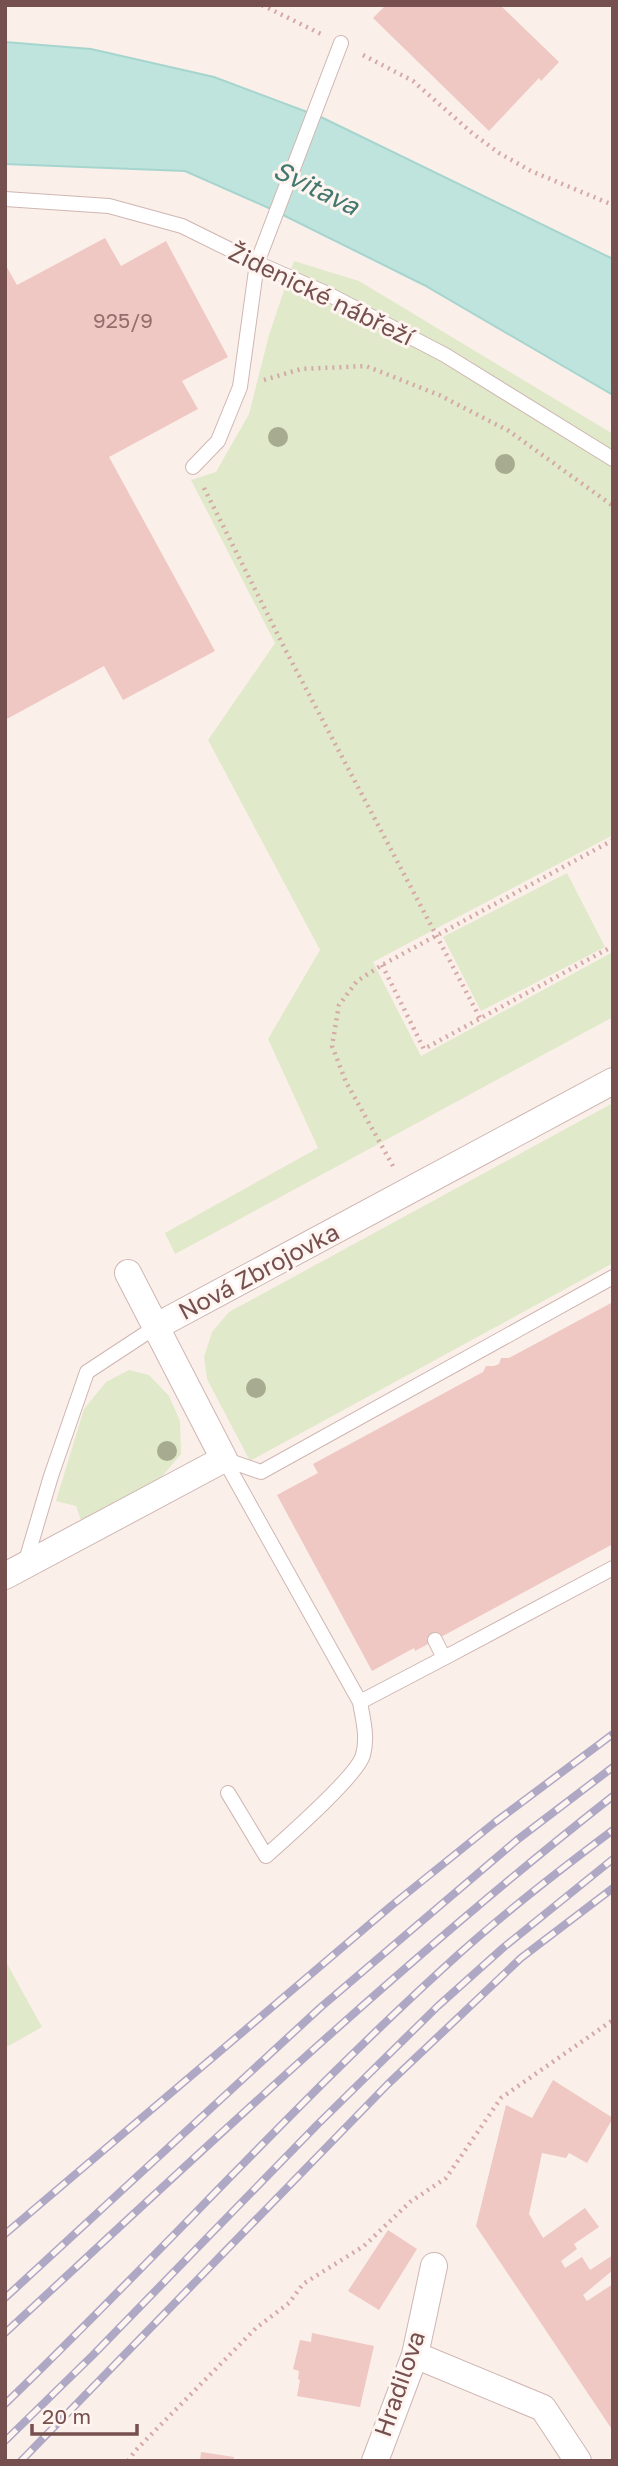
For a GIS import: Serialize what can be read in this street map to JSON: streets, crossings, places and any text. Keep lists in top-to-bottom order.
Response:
{
  "streets": {
    "street": ["Nová Zbrojovka", "Hradilova"],
    "lane": ["Židenické nábřeží"]
  },
  "water": ["Svitava"],
  "house_numbers": ["925/9"],
  "scale_bar": "20 m"
}
